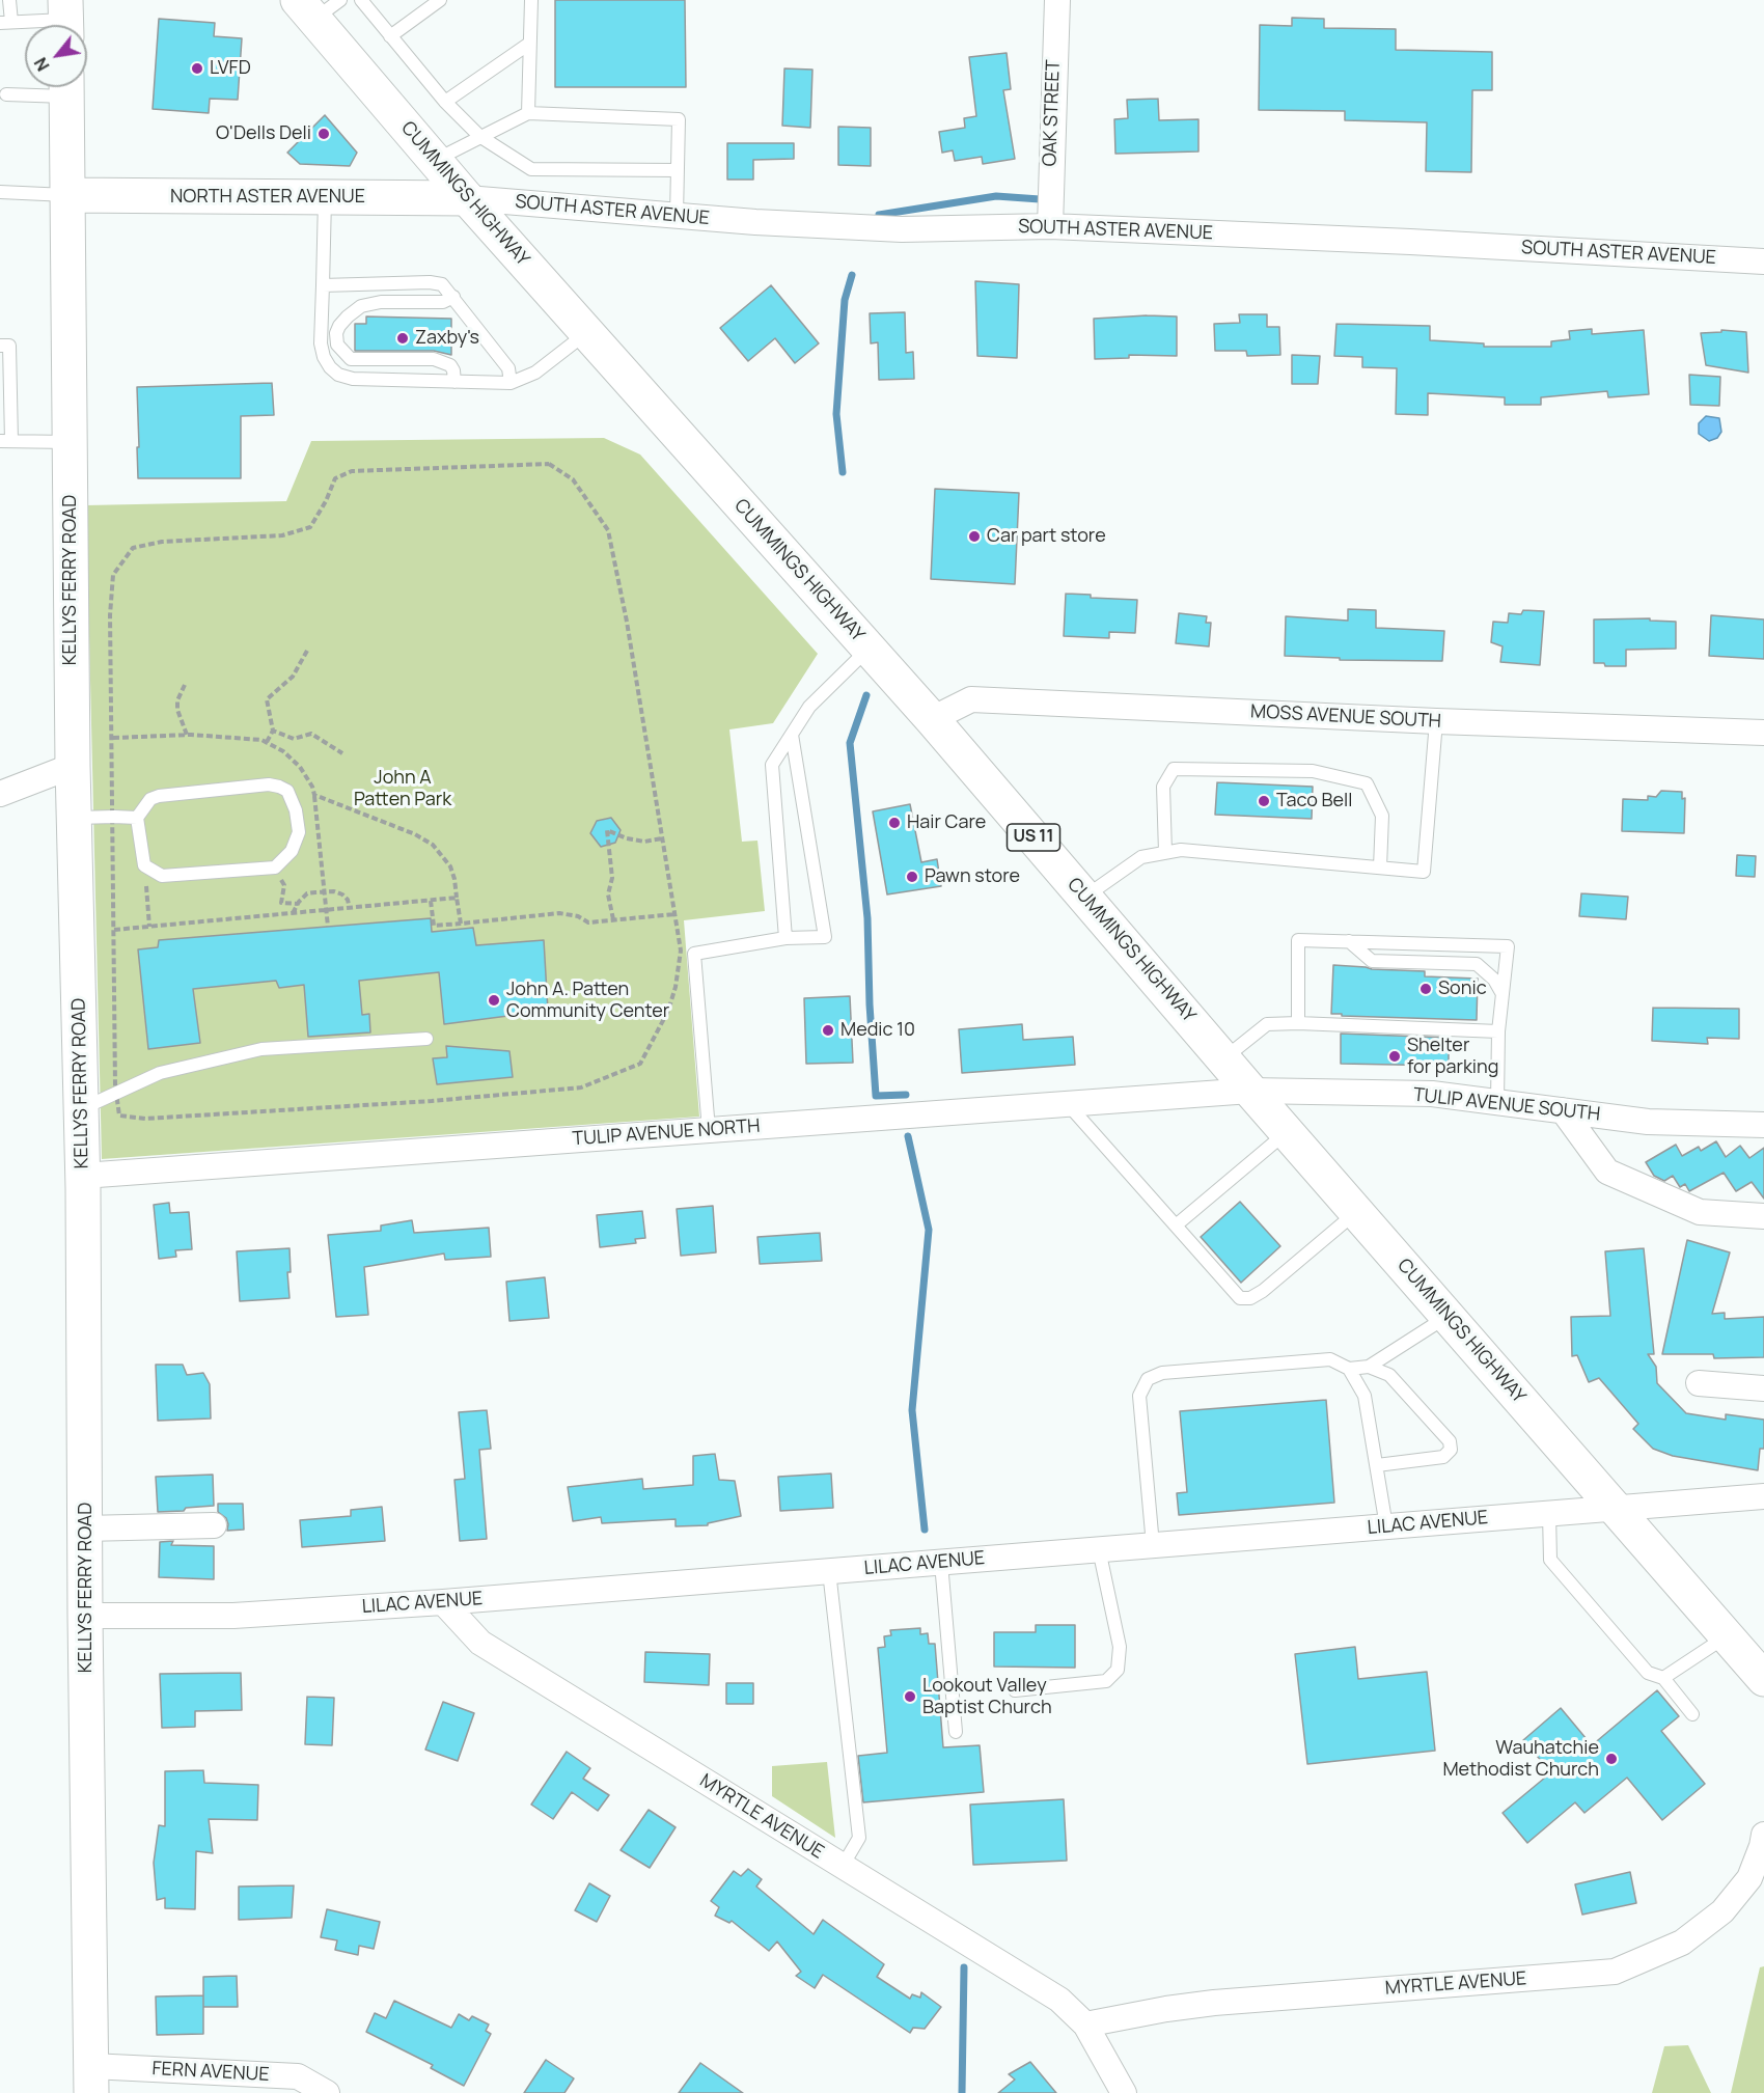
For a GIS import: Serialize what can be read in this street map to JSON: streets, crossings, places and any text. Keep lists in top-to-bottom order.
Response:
{
  "streets": {
    "street": [
      "OAK STREET",
      "CUMMINGS HIGHWAY",
      "NORTH ASTER AVENUE",
      "SOUTH ASTER AVENUE",
      "KELLYS FERRY ROAD",
      "MOSS AVENUE SOUTH",
      "US 11",
      "TULIP AVENUE SOUTH",
      "TULIP AVENUE NORTH",
      "LILAC AVENUE",
      "MYRTLE AVENUE",
      "FERN AVENUE"
    ]
  },
  "crossings": [
    ["OAK STREET", "SOUTH ASTER AVENUE"],
    ["CUMMINGS HIGHWAY", "NORTH ASTER AVENUE"],
    ["CUMMINGS HIGHWAY", "SOUTH ASTER AVENUE"],
    ["CUMMINGS HIGHWAY", "MOSS AVENUE SOUTH"],
    ["CUMMINGS HIGHWAY", "TULIP AVENUE SOUTH"],
    ["CUMMINGS HIGHWAY", "TULIP AVENUE NORTH"],
    ["CUMMINGS HIGHWAY", "LILAC AVENUE"],
    ["NORTH ASTER AVENUE", "SOUTH ASTER AVENUE"],
    ["NORTH ASTER AVENUE", "KELLYS FERRY ROAD"],
    ["KELLYS FERRY ROAD", "TULIP AVENUE NORTH"],
    ["KELLYS FERRY ROAD", "LILAC AVENUE"],
    ["KELLYS FERRY ROAD", "FERN AVENUE"],
    ["TULIP AVENUE SOUTH", "TULIP AVENUE NORTH"],
    ["LILAC AVENUE", "MYRTLE AVENUE"]
  ],
  "parks": ["John A Patten Park"],
  "places": [
    "LVFD",
    "O'Dells Deli",
    "Zaxby's",
    "Car part store",
    "Taco Bell",
    "Hair Care",
    "Pawn store",
    "Sonic",
    "John A. Patten Community Center",
    "Medic 10",
    "Shelter for parking",
    "Lookout Valley Baptist Church",
    "Wauhatchie Methodist Church"
  ],
  "north": "bottom left"
}
